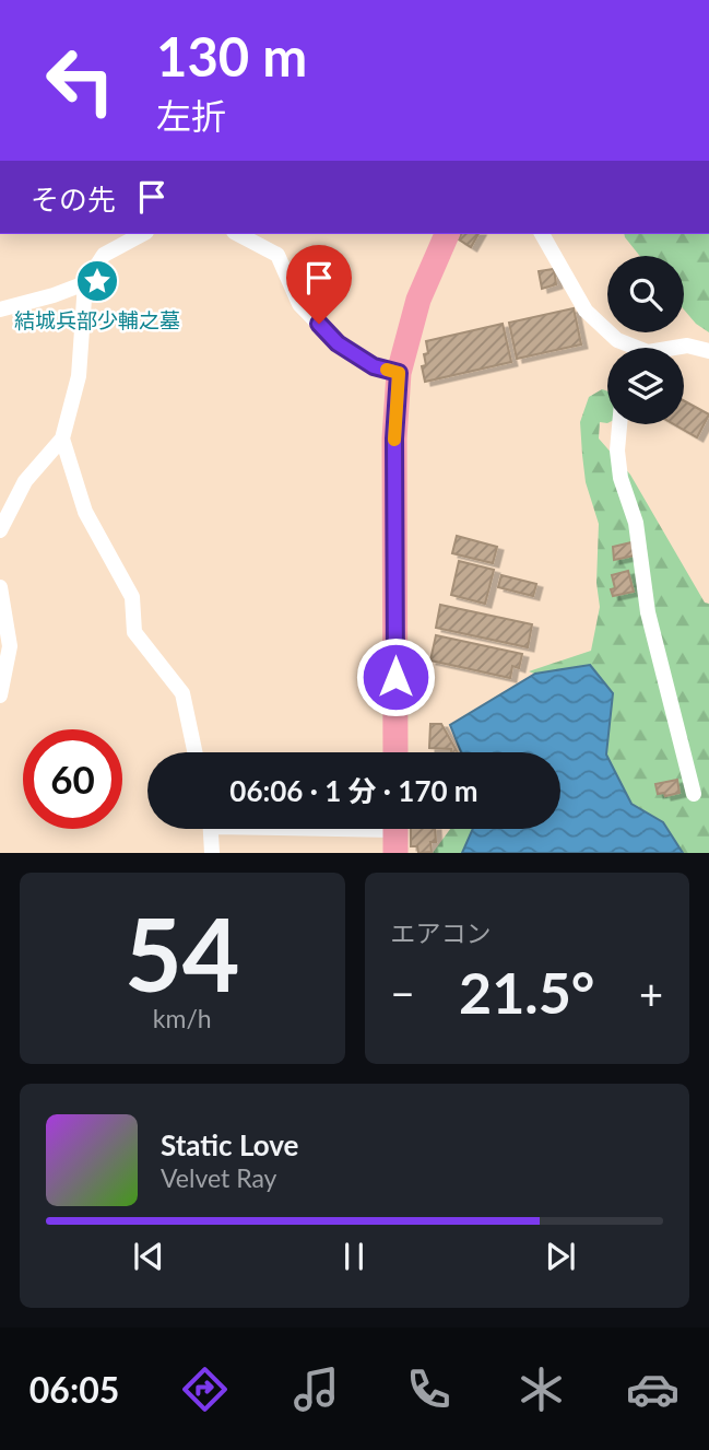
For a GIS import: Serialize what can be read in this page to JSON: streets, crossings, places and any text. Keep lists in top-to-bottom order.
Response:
{
  "places": {
    "place": ["結城兵部少輔之墓"]
  },
  "page": {
    "turn": ["130 m", "左折"],
    "then": "その先",
    "limit": "60",
    "trip": "06:06 · 1 分 · 170 m",
    "tile": [
      ["54", "km/h"],
      "エアコン"
    ],
    "heat": ["−", "21.5°", "+"],
    "song": ["Static Love", "Velvet Ray"],
    "tabs": "06:05"
  }
}
